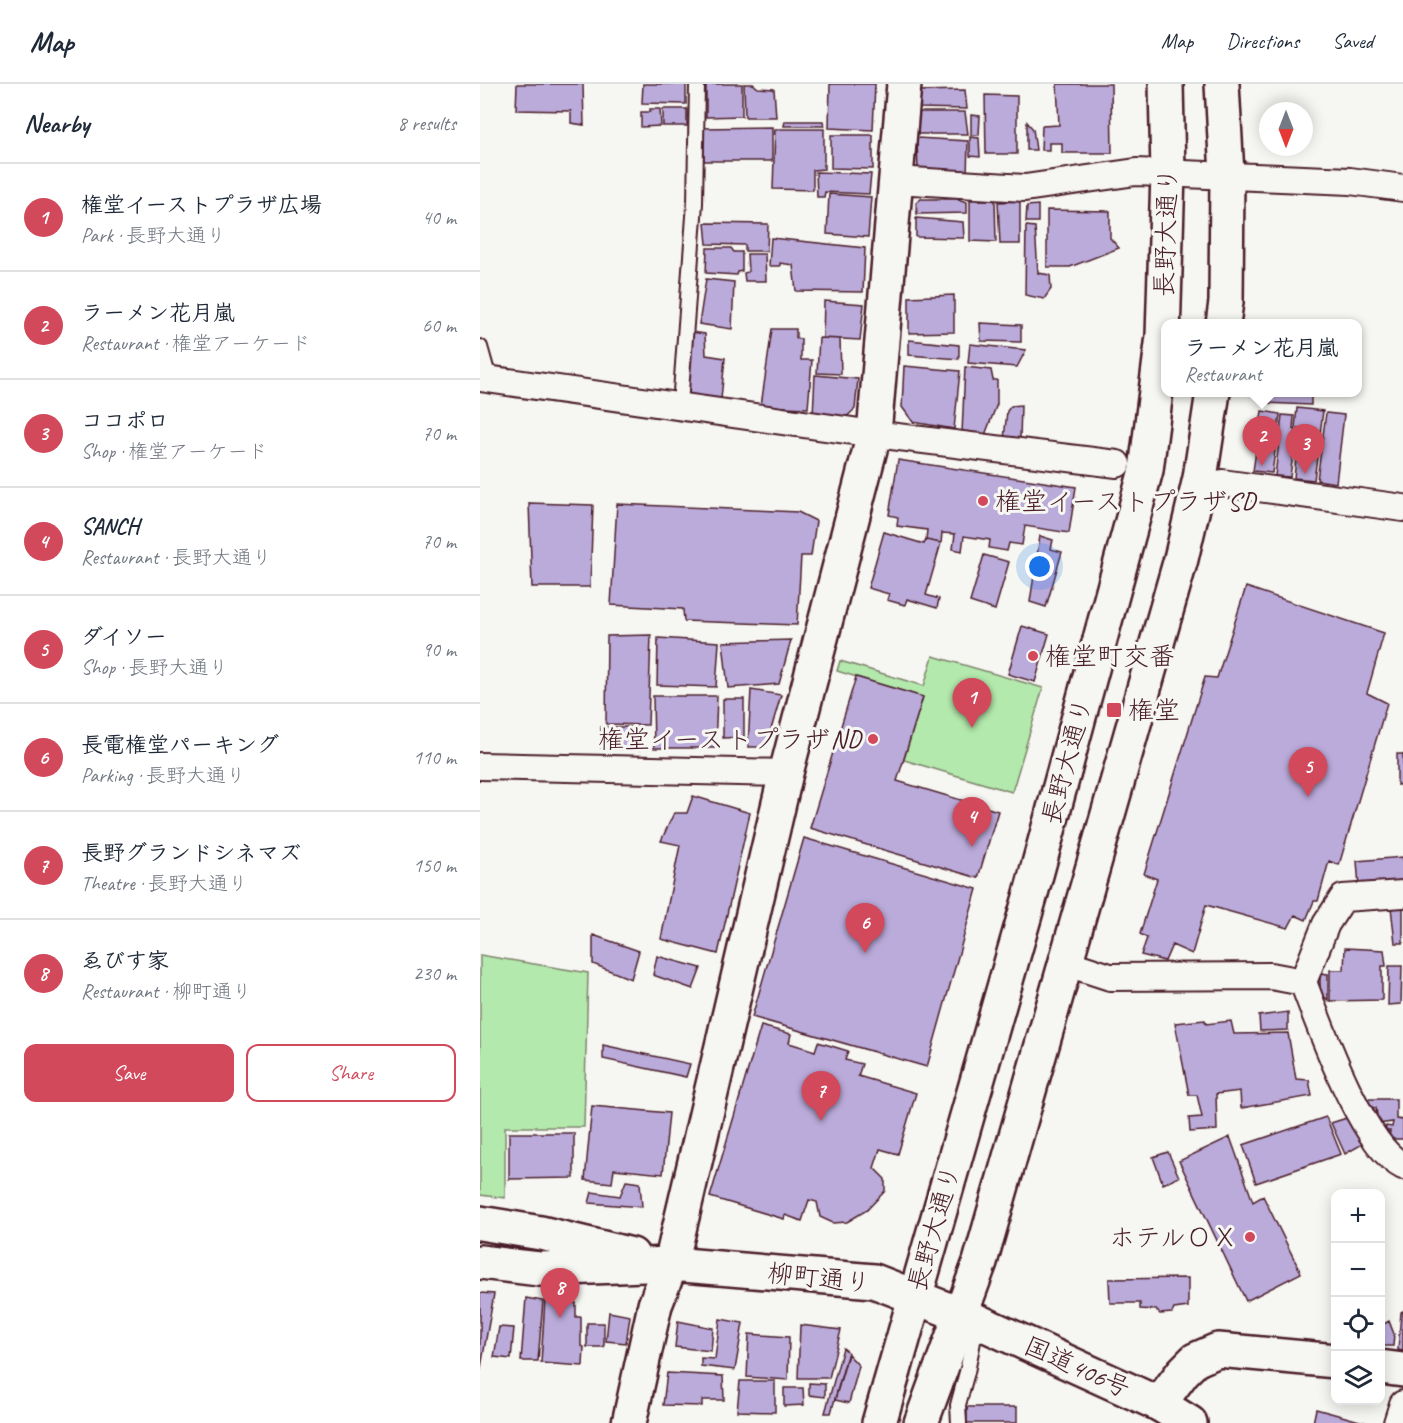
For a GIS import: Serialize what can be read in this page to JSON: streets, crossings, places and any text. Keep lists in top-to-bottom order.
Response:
{
  "streets": {
    "main road": ["長野大通り", "柳町通り", "国道406号"]
  },
  "crossings": [
    ["長野大通り", "柳町通り"],
    ["長野大通り", "国道406号"],
    ["柳町通り", "国道406号"]
  ],
  "places": {
    "other": [
      "権堂イーストプラザSD",
      "権堂町交番",
      "権堂イーストプラザND",
      "ホテルＯＸ"
    ],
    "transit": ["権堂"]
  },
  "north": "bottom",
  "page": {
    "header": "Map",
    "nav": ["Map", "Directions", "Saved"],
    "heading": ["Nearby", "8 results"],
    "list": [
      {
        "mark": "1",
        "name": "権堂イーストプラザ広場",
        "note": "Park · 長野大通り",
        "value": "40 m"
      },
      {
        "mark": "2",
        "name": "ラーメン花月嵐",
        "note": "Restaurant · 権堂アーケード",
        "value": "60 m"
      },
      {
        "mark": "3",
        "name": "ココポロ",
        "note": "Shop · 権堂アーケード",
        "value": "70 m"
      },
      {
        "mark": "4",
        "name": "SANCH",
        "note": "Restaurant · 長野大通り",
        "value": "70 m"
      },
      {
        "mark": "5",
        "name": "ダイソー",
        "note": "Shop · 長野大通り",
        "value": "90 m"
      },
      {
        "mark": "6",
        "name": "長電権堂パーキング",
        "note": "Parking · 長野大通り",
        "value": "110 m"
      },
      {
        "mark": "7",
        "name": "長野グランドシネマズ",
        "note": "Theatre · 長野大通り",
        "value": "150 m"
      },
      {
        "mark": "8",
        "name": "ゑびす家",
        "note": "Restaurant · 柳町通り",
        "value": "230 m"
      }
    ],
    "popup": ["ラーメン花月嵐", "Restaurant"],
    "pins": [
      "2",
      "3",
      "1",
      "5",
      "4",
      "6",
      "7",
      "8"
    ],
    "buttons": ["Save", "Share"],
    "map_buttons": ["+", "−"]
  }
}
